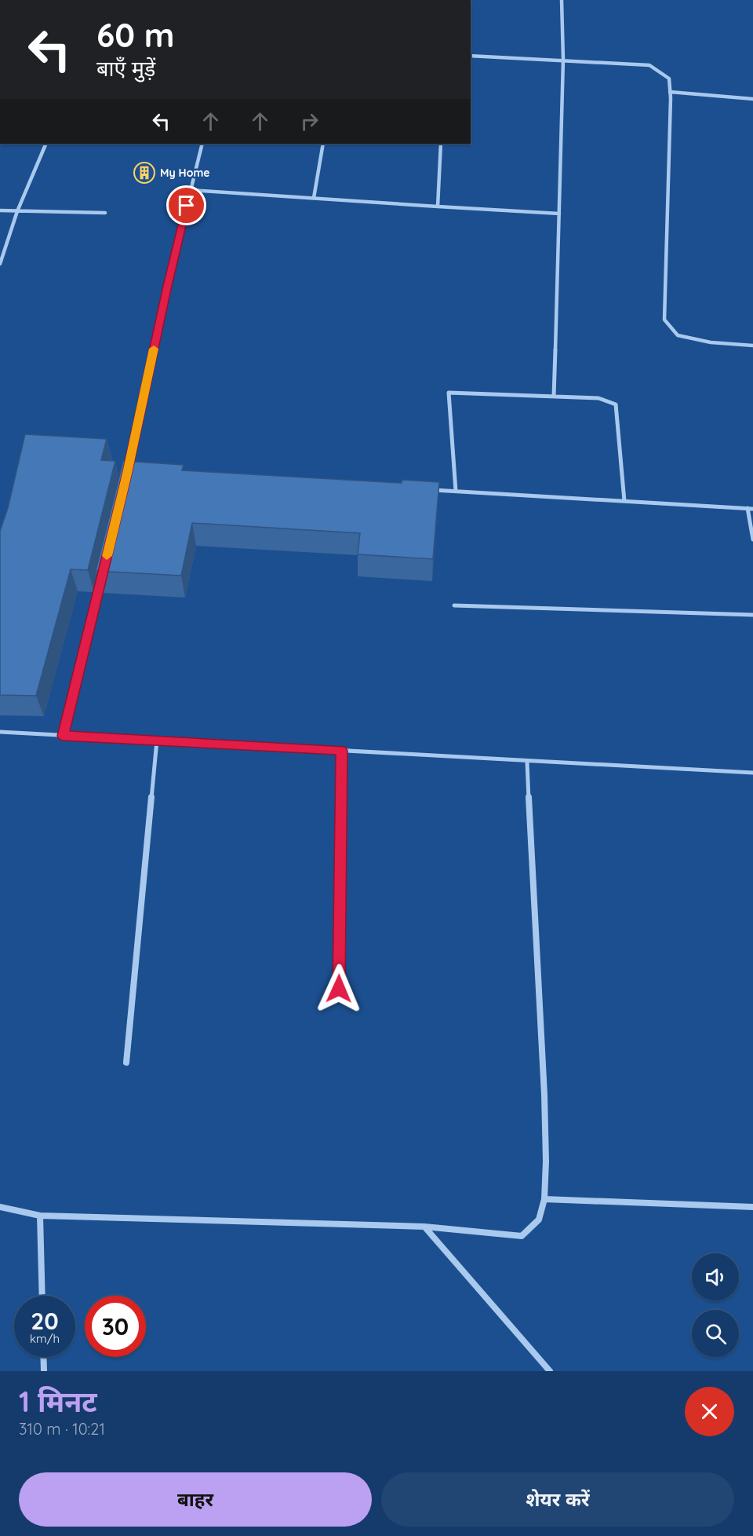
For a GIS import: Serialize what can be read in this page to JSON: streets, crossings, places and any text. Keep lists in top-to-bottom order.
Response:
{
  "places": {
    "building": ["My Home"]
  },
  "page": {
    "turn": ["60 m", "बाएँ मुड़ें"],
    "speed": "20 km/h",
    "limit": "30",
    "heading": ["1 मिनट", "310 m · 10:21"],
    "buttons": ["बाहर", "शेयर करें"]
  }
}
